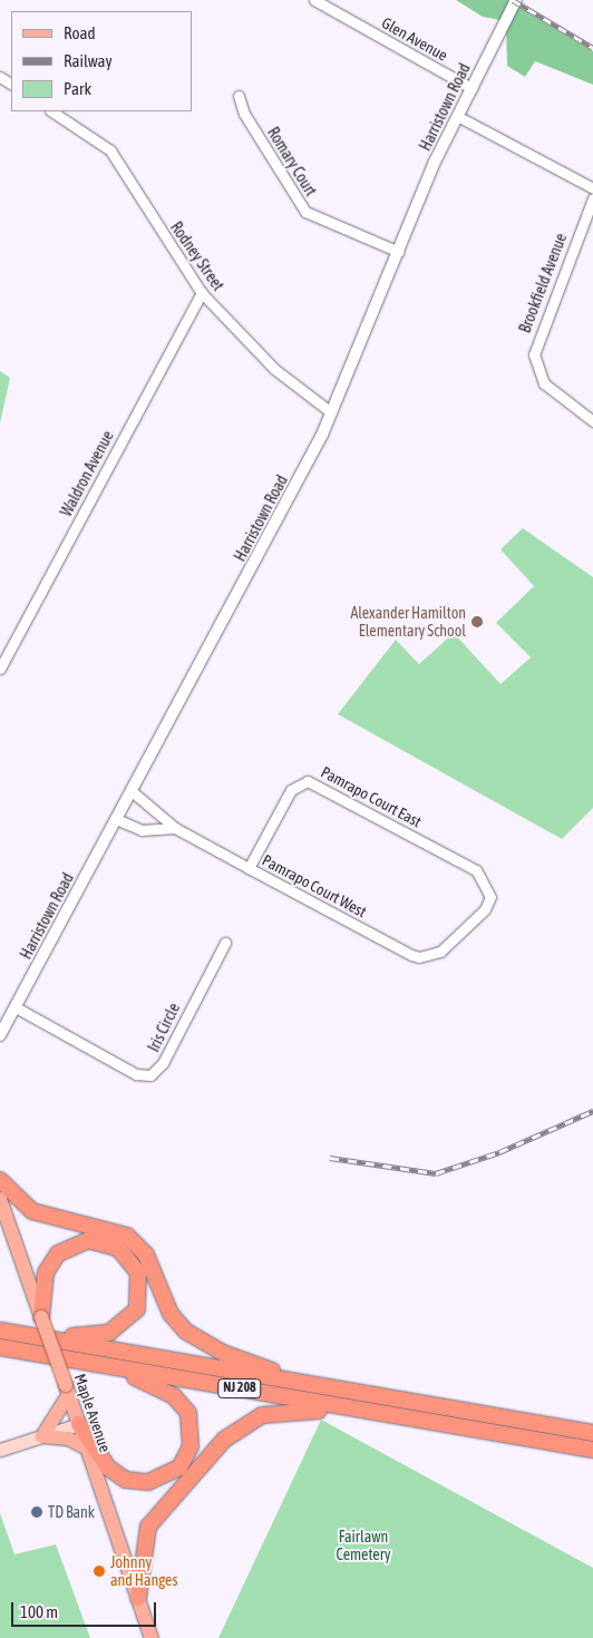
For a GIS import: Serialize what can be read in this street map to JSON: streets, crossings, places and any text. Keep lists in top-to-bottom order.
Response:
{
  "streets": {
    "highway": ["NJ 208"],
    "main road": ["Maple Avenue"],
    "street": [
      "Glen Avenue",
      "Harristown Road",
      "Romary Court",
      "Rodney Street",
      "Brookfield Avenue",
      "Waldron Avenue",
      "Pamrapo Court East",
      "Pamrapo Court West",
      "Iris Circle"
    ]
  },
  "crossings": [
    ["Glen Avenue", "Harristown Road"],
    ["Harristown Road", "Romary Court"],
    ["Harristown Road", "Rodney Street"],
    ["Harristown Road", "Pamrapo Court West"],
    ["Harristown Road", "Iris Circle"],
    ["Rodney Street", "Waldron Avenue"],
    ["Pamrapo Court East", "Pamrapo Court West"]
  ],
  "parks": ["Fairlawn Cemetery"],
  "places": ["Alexander Hamilton Elementary School", "TD Bank", "Johnny and Hanges"],
  "legend": ["Road", "Railway", "Park"],
  "scale_bar": "100 m"
}
